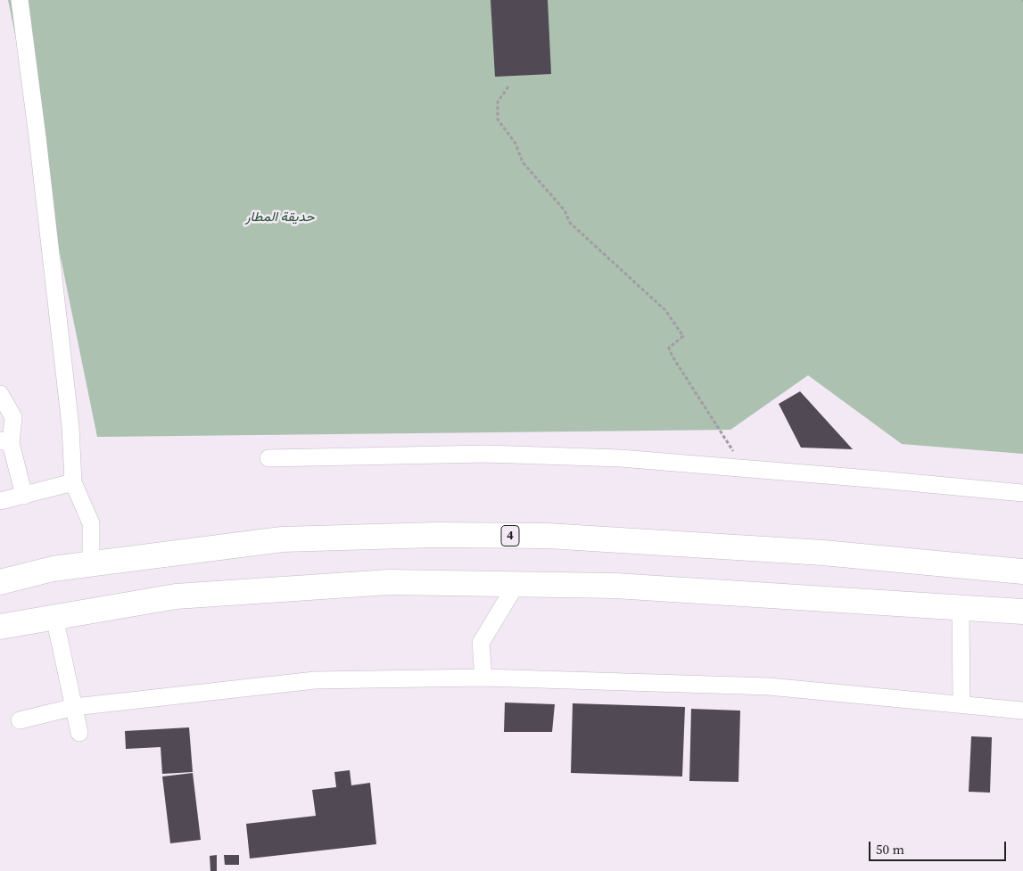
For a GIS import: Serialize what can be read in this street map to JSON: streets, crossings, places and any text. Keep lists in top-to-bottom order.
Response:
{
  "streets": {
    "highway": ["4"]
  },
  "parks": ["حديقة المطار"],
  "scale_bar": "50 m"
}
